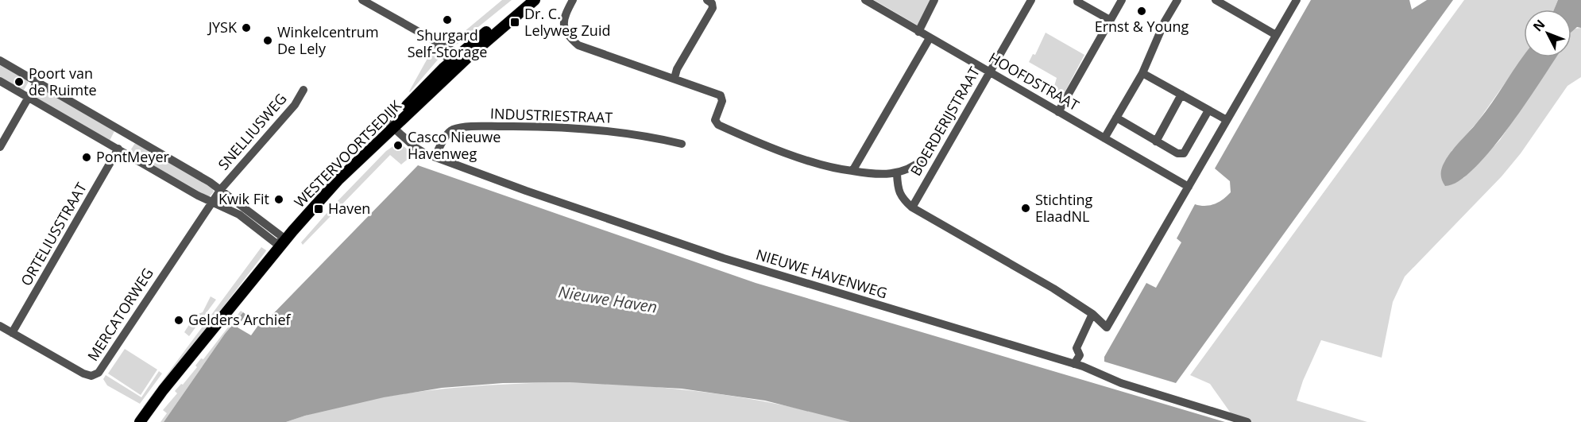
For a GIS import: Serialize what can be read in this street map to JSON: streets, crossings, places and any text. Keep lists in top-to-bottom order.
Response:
{
  "streets": {
    "main road": ["WESTERVOORTSEDIJK"],
    "street": [
      "HOOFDSTRAAT",
      "INDUSTRIESTRAAT",
      "BOERDERIJSTRAAT",
      "SNELLIUSWEG",
      "ORTELIUSSTRAAT",
      "NIEUWE HAVENWEG",
      "MERCATORWEG"
    ]
  },
  "crossings": [
    ["HOOFDSTRAAT", "BOERDERIJSTRAAT"],
    ["INDUSTRIESTRAAT", "NIEUWE HAVENWEG"],
    ["SNELLIUSWEG", "WESTERVOORTSEDIJK"],
    ["SNELLIUSWEG", "MERCATORWEG"],
    ["WESTERVOORTSEDIJK", "NIEUWE HAVENWEG"],
    ["ORTELIUSSTRAAT", "MERCATORWEG"]
  ],
  "water": ["Nieuwe Haven"],
  "places": {
    "other": [
      "Ernst & Young",
      "Shurgard Self-Storage",
      "JYSK",
      "Winkelcentrum De Lely",
      "Poort van de Ruimte",
      "Casco Nieuwe Havenweg",
      "PontMeyer",
      "Kwik Fit",
      "Stichting ElaadNL",
      "Gelders Archief"
    ],
    "transit": ["Dr. C. Lelyweg Zuid", "Haven"]
  },
  "north": "top left"
}
